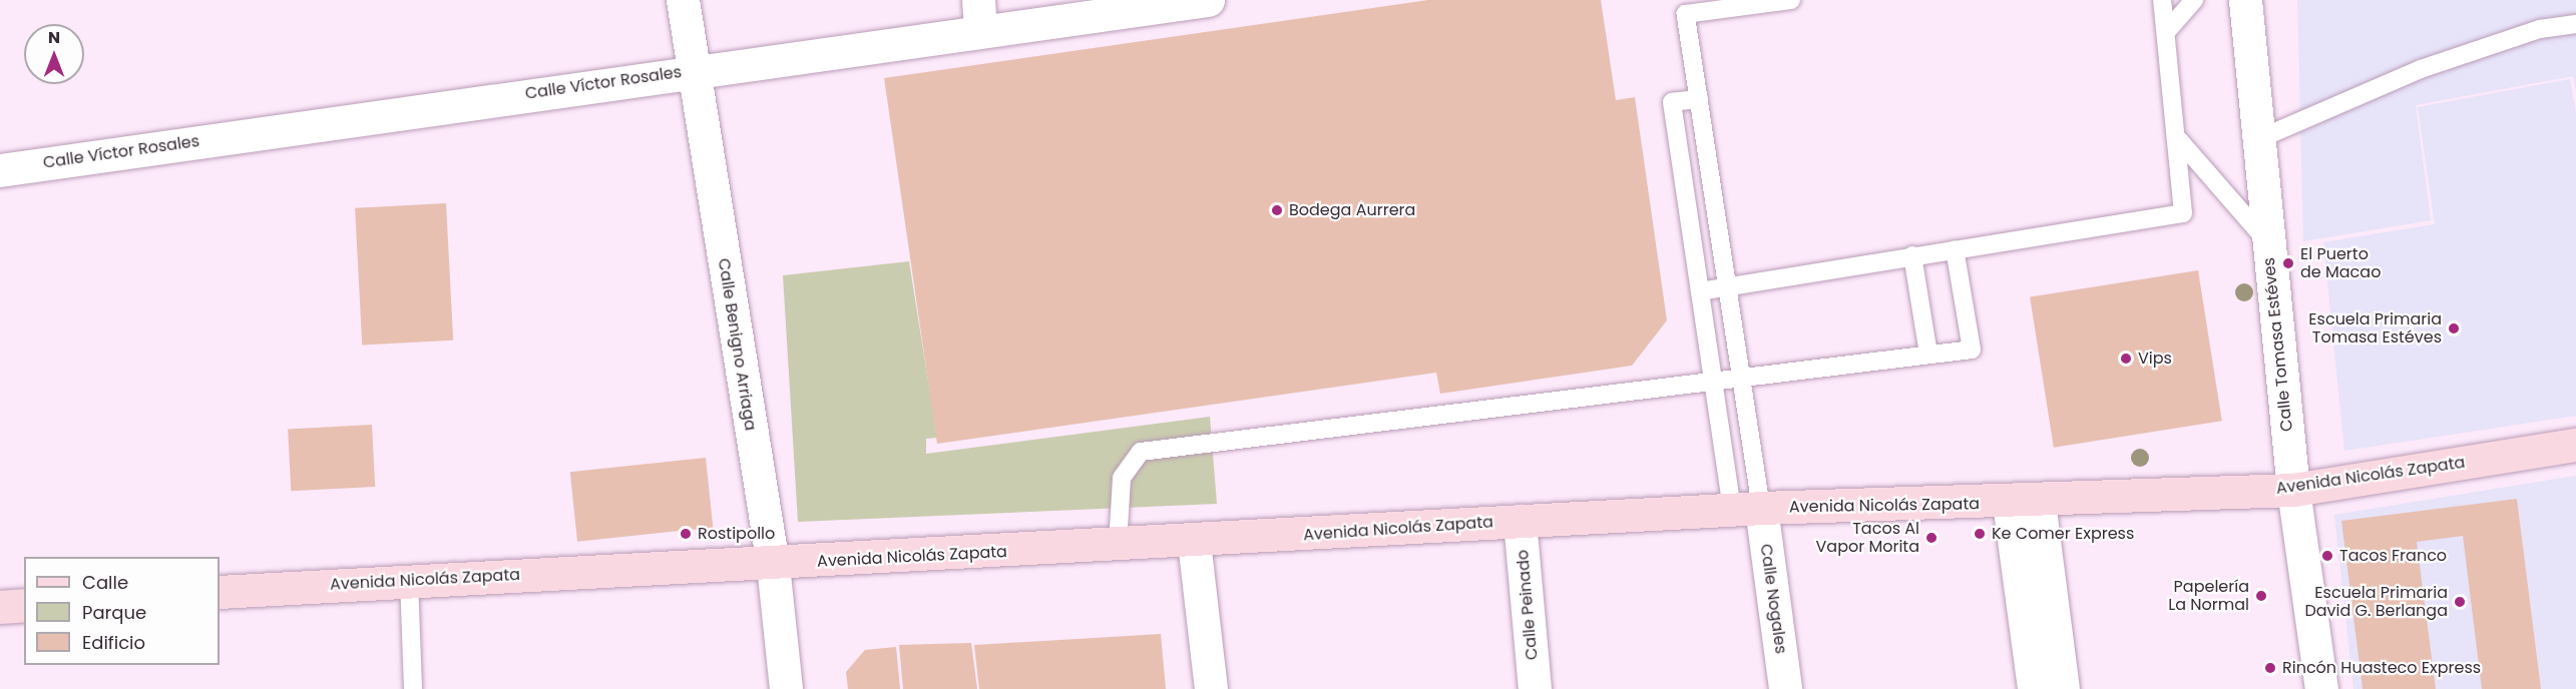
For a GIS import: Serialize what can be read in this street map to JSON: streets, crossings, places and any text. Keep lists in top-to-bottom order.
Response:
{
  "streets": {
    "street": [
      "Calle Víctor Rosales",
      "Calle Benigno Arriaga",
      "Calle Tomasa Estéves",
      "Avenida Nicolás Zapata",
      "Calle Nogales",
      "Calle Peinado"
    ]
  },
  "crossings": [
    ["Calle Víctor Rosales", "Calle Benigno Arriaga"],
    ["Calle Benigno Arriaga", "Avenida Nicolás Zapata"],
    ["Calle Tomasa Estéves", "Avenida Nicolás Zapata"],
    ["Avenida Nicolás Zapata", "Calle Nogales"],
    ["Avenida Nicolás Zapata", "Calle Peinado"]
  ],
  "places": [
    "Bodega Aurrera",
    "El Puerto de Macao",
    "Escuela Primaria Tomasa Estéves",
    "Vips",
    "Rostipollo",
    "Ke Comer Express",
    "Tacos Al Vapor Morita",
    "Tacos Franco",
    "Papelería La Normal",
    "Escuela Primaria David G. Berlanga",
    "Rincón Huasteco Express"
  ],
  "legend": ["Calle", "Parque", "Edificio"],
  "north": "top"
}
